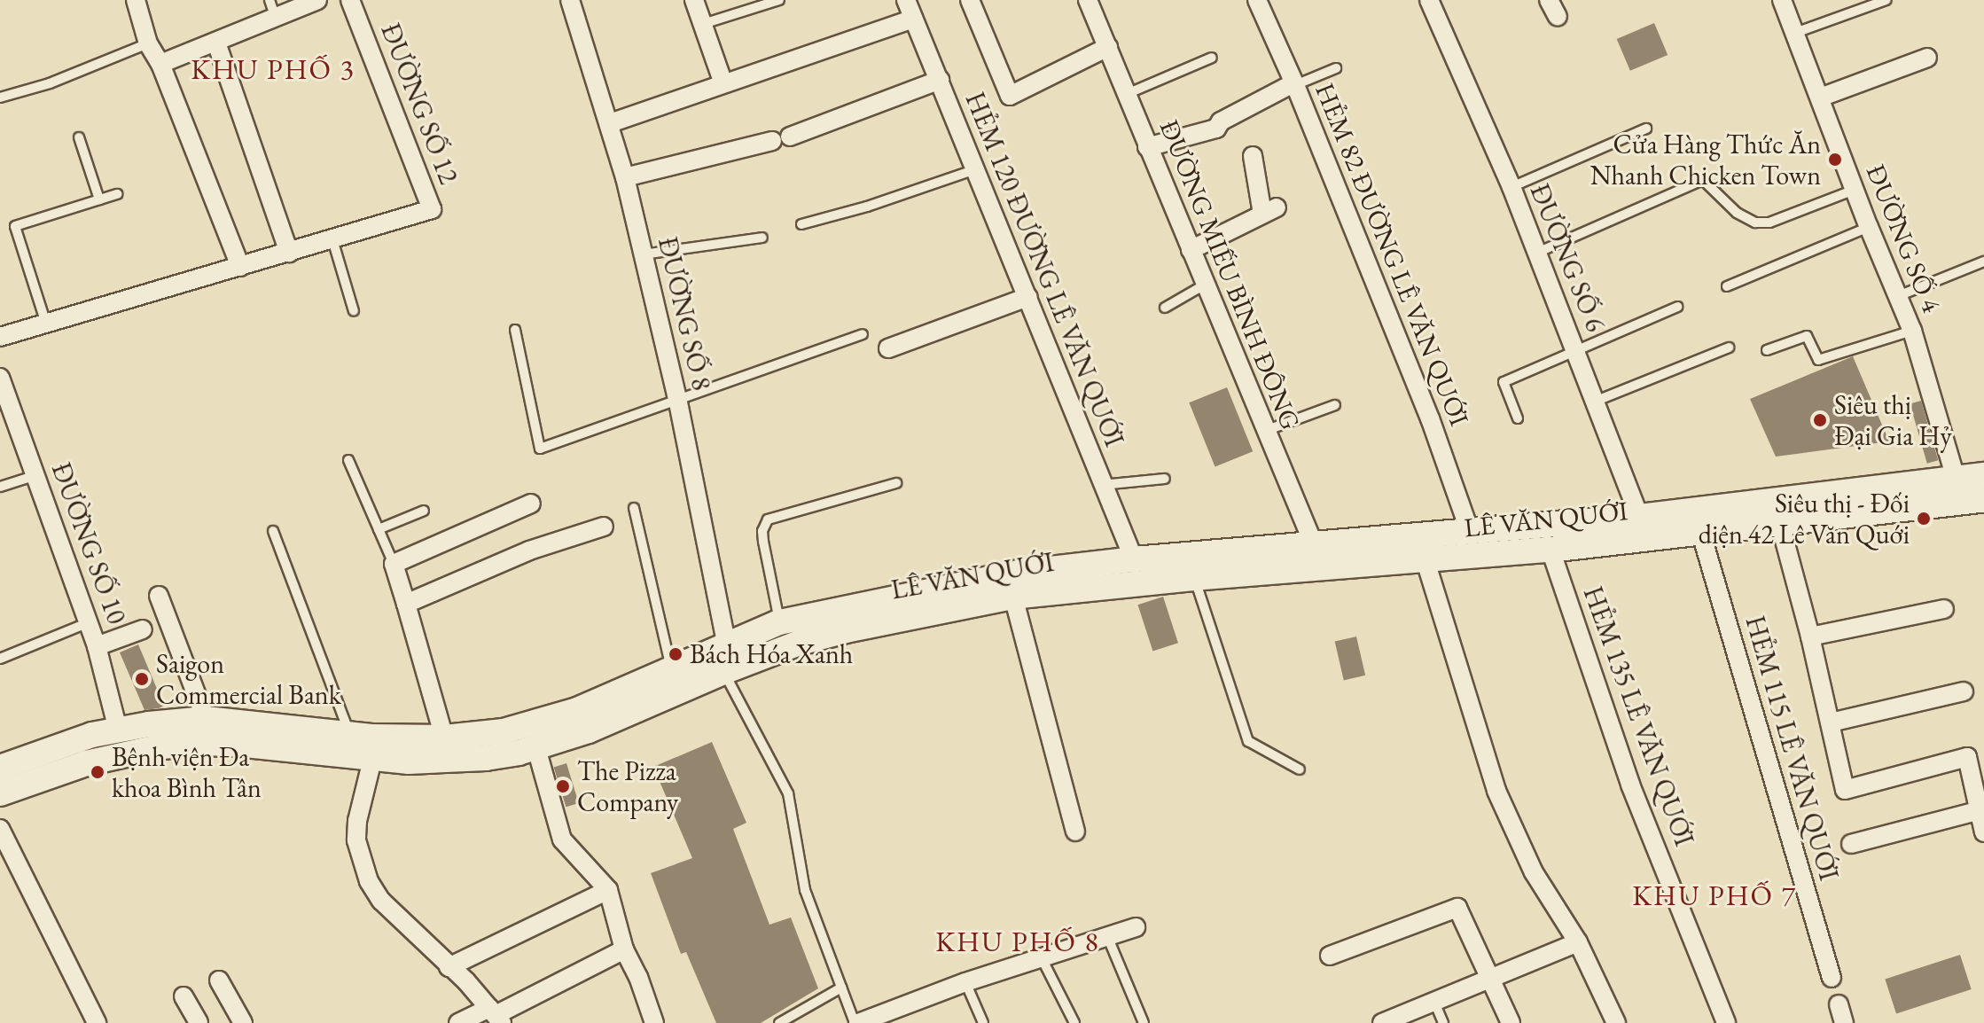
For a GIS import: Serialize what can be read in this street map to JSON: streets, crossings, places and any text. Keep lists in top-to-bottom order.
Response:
{
  "streets": {
    "main road": ["LÊ VĂN QUỚI"],
    "street": [
      "ĐƯỜNG SỐ 12",
      "ĐƯỜNG SỐ 4",
      "HẺM 82 ĐƯỜNG LÊ VĂN QUỚI",
      "ĐƯỜNG SỐ 6",
      "HẺM 120 ĐƯỜNG LÊ VĂN QUỚI",
      "ĐƯỜNG MIẾU BÌNH ĐÔNG",
      "ĐƯỜNG SỐ 8",
      "ĐƯỜNG SỐ 10",
      "HẺM 135 LÊ VĂN QUỚI",
      "HẺM 115 LÊ VĂN QUỚI"
    ]
  },
  "crossings": [
    ["ĐƯỜNG SỐ 4", "LÊ VĂN QUỚI"],
    ["HẺM 82 ĐƯỜNG LÊ VĂN QUỚI", "LÊ VĂN QUỚI"],
    ["ĐƯỜNG SỐ 6", "LÊ VĂN QUỚI"],
    ["HẺM 120 ĐƯỜNG LÊ VĂN QUỚI", "LÊ VĂN QUỚI"],
    ["ĐƯỜNG MIẾU BÌNH ĐÔNG", "LÊ VĂN QUỚI"],
    ["ĐƯỜNG SỐ 8", "LÊ VĂN QUỚI"],
    ["LÊ VĂN QUỚI", "ĐƯỜNG SỐ 10"],
    ["LÊ VĂN QUỚI", "HẺM 135 LÊ VĂN QUỚI"],
    ["LÊ VĂN QUỚI", "HẺM 115 LÊ VĂN QUỚI"]
  ],
  "districts": ["KHU PHỐ 3", "KHU PHỐ 7", "KHU PHỐ 8"],
  "places": [
    "Cửa Hàng Thức Ăn Nhanh Chicken Town",
    "Siêu thị Đại Gia Hỷ",
    "Siêu thị - Đối diện 42 Lê Văn Quới",
    "Bách Hóa Xanh",
    "Saigon Commercial Bank",
    "Bệnh viện Đa khoa Bình Tân",
    "The Pizza Company"
  ]
}
